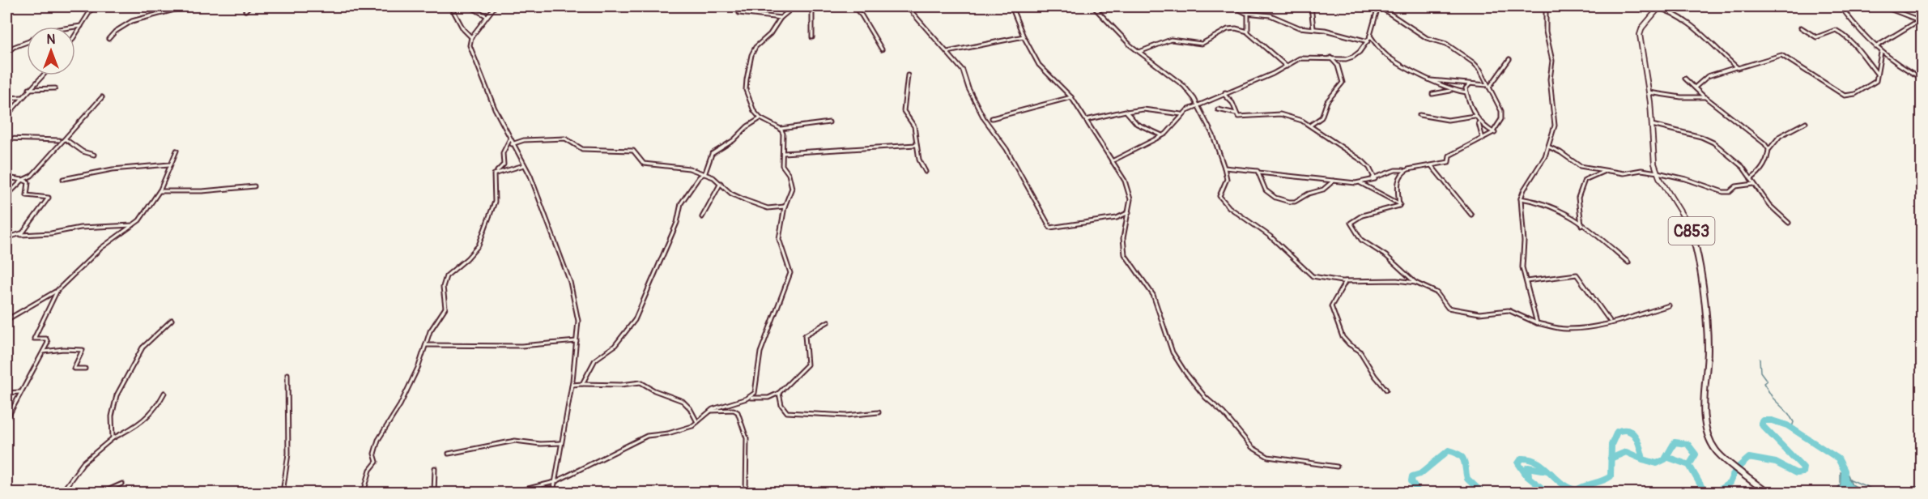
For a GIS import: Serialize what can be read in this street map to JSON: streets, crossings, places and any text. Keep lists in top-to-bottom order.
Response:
{
  "streets": {
    "main road": ["C853"]
  },
  "north": "top"
}
